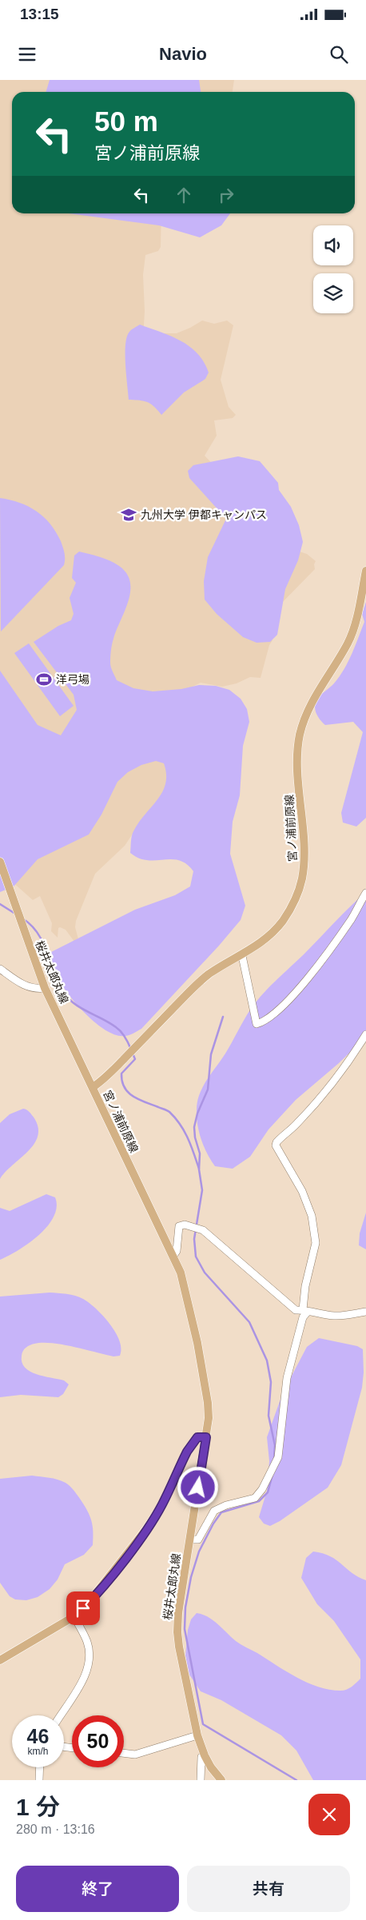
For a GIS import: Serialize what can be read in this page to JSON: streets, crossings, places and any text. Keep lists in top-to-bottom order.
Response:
{
  "streets": {
    "main road": ["宮ノ浦前原線", "桜井太郎丸線"]
  },
  "crossings": [
    ["宮ノ浦前原線", "桜井太郎丸線"]
  ],
  "places": {
    "school or university": ["九州大学 伊都キャンパス"],
    "sports": ["洋弓場"]
  },
  "page": {
    "status": "13:15",
    "header": "Navio",
    "turn": ["50 m", "宮ノ浦前原線"],
    "speed": "46 km/h",
    "limit": "50",
    "heading": ["1 分", "280 m · 13:16"],
    "buttons": ["終了", "共有"]
  }
}
